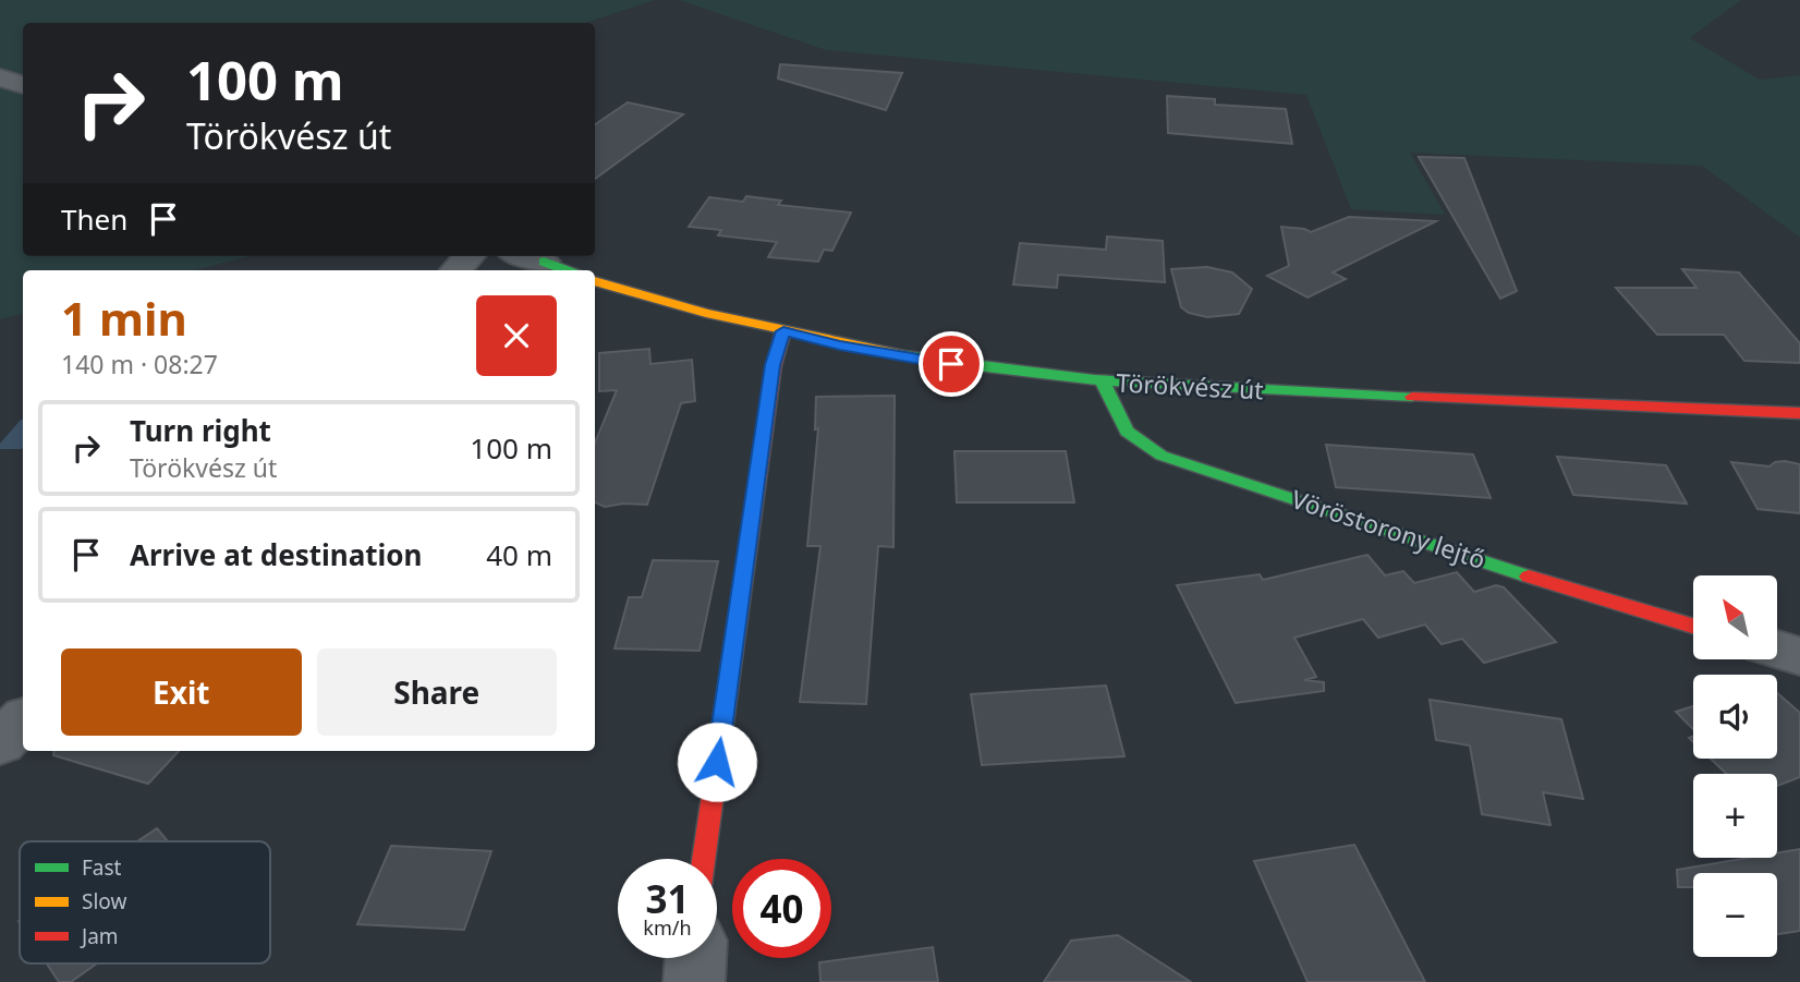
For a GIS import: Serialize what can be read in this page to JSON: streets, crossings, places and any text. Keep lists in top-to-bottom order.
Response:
{
  "streets": {
    "street": ["Törökvész út", "Vöröstorony lejtő"]
  },
  "crossings": [
    ["Törökvész út", "Vöröstorony lejtő"]
  ],
  "legend": ["Fast", "Slow", "Jam"],
  "north": "top left",
  "page": {
    "turn": ["100 m", "Törökvész út"],
    "then": "Then",
    "heading": ["1 min", "140 m · 08:27"],
    "list": [
      {
        "name": "Turn right",
        "note": "Törökvész út",
        "value": "100 m"
      },
      {
        "name": "Arrive at destination",
        "value": "40 m"
      }
    ],
    "map_buttons": ["+", "−"],
    "buttons": ["Exit", "Share"],
    "speed": "31 km/h",
    "limit": "40"
  }
}
